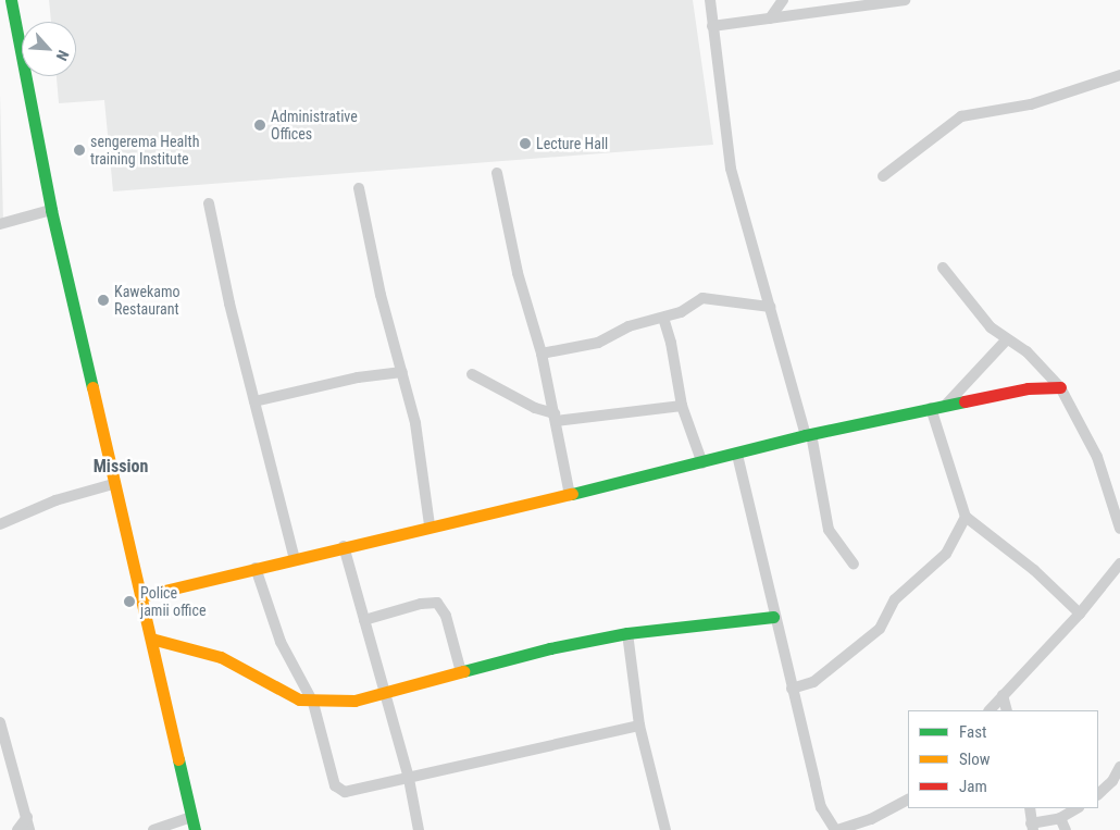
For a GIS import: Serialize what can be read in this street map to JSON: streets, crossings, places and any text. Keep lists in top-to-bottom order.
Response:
{
  "districts": ["Mission"],
  "places": [
    "Administrative Offices",
    "Lecture Hall",
    "sengerema Health training Institute",
    "Kawekamo Restaurant",
    "Police jamii office"
  ],
  "legend": ["Fast", "Slow", "Jam"],
  "north": "bottom right"
}
